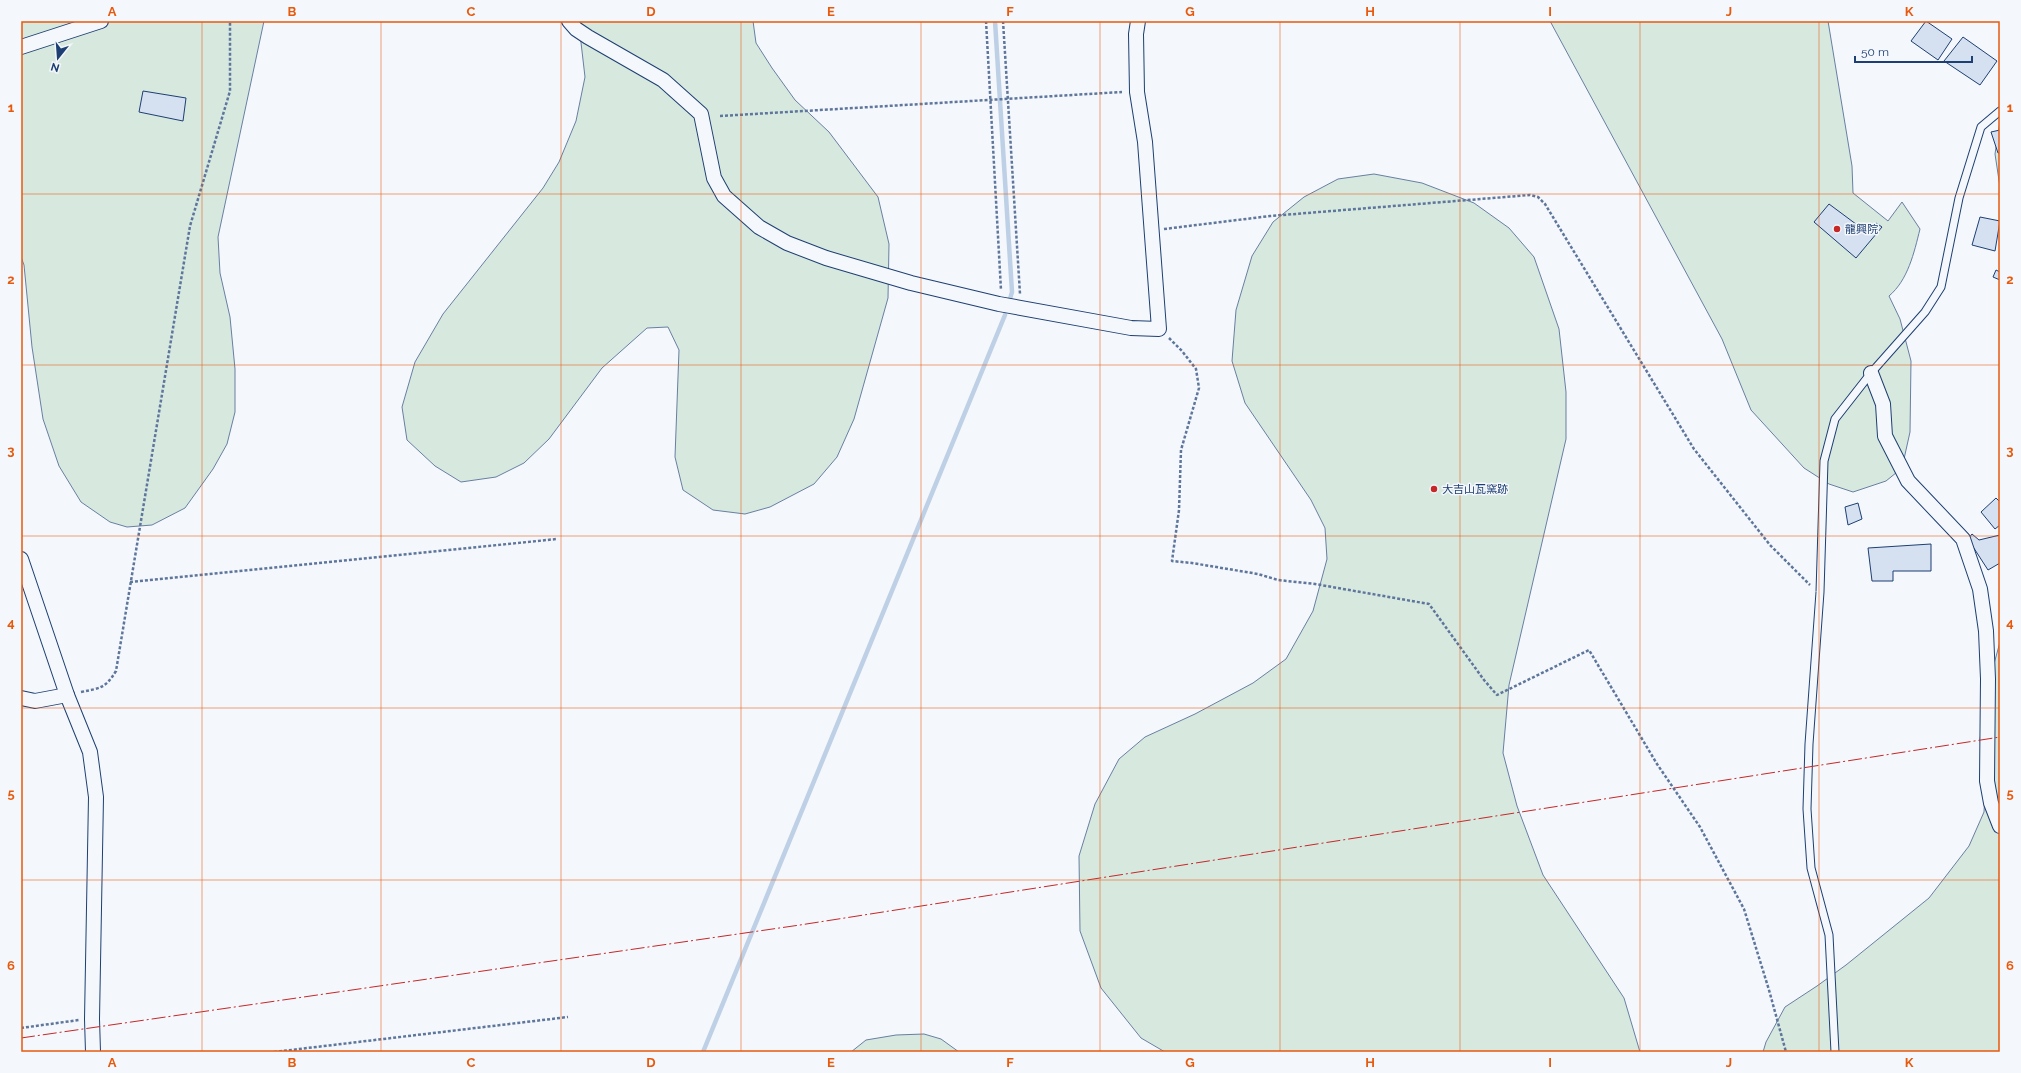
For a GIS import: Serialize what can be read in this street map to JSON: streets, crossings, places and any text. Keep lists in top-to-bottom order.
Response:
{
  "places": ["龍興院", "大吉山瓦窯跡"],
  "scale_bar": "50 m",
  "north": "bottom",
  "grid": {
    "columns": [
      "A",
      "B",
      "C",
      "D",
      "E",
      "F",
      "G",
      "H",
      "I",
      "J",
      "K"
    ],
    "rows": [
      "1",
      "2",
      "3",
      "4",
      "5",
      "6"
    ]
  }
}
